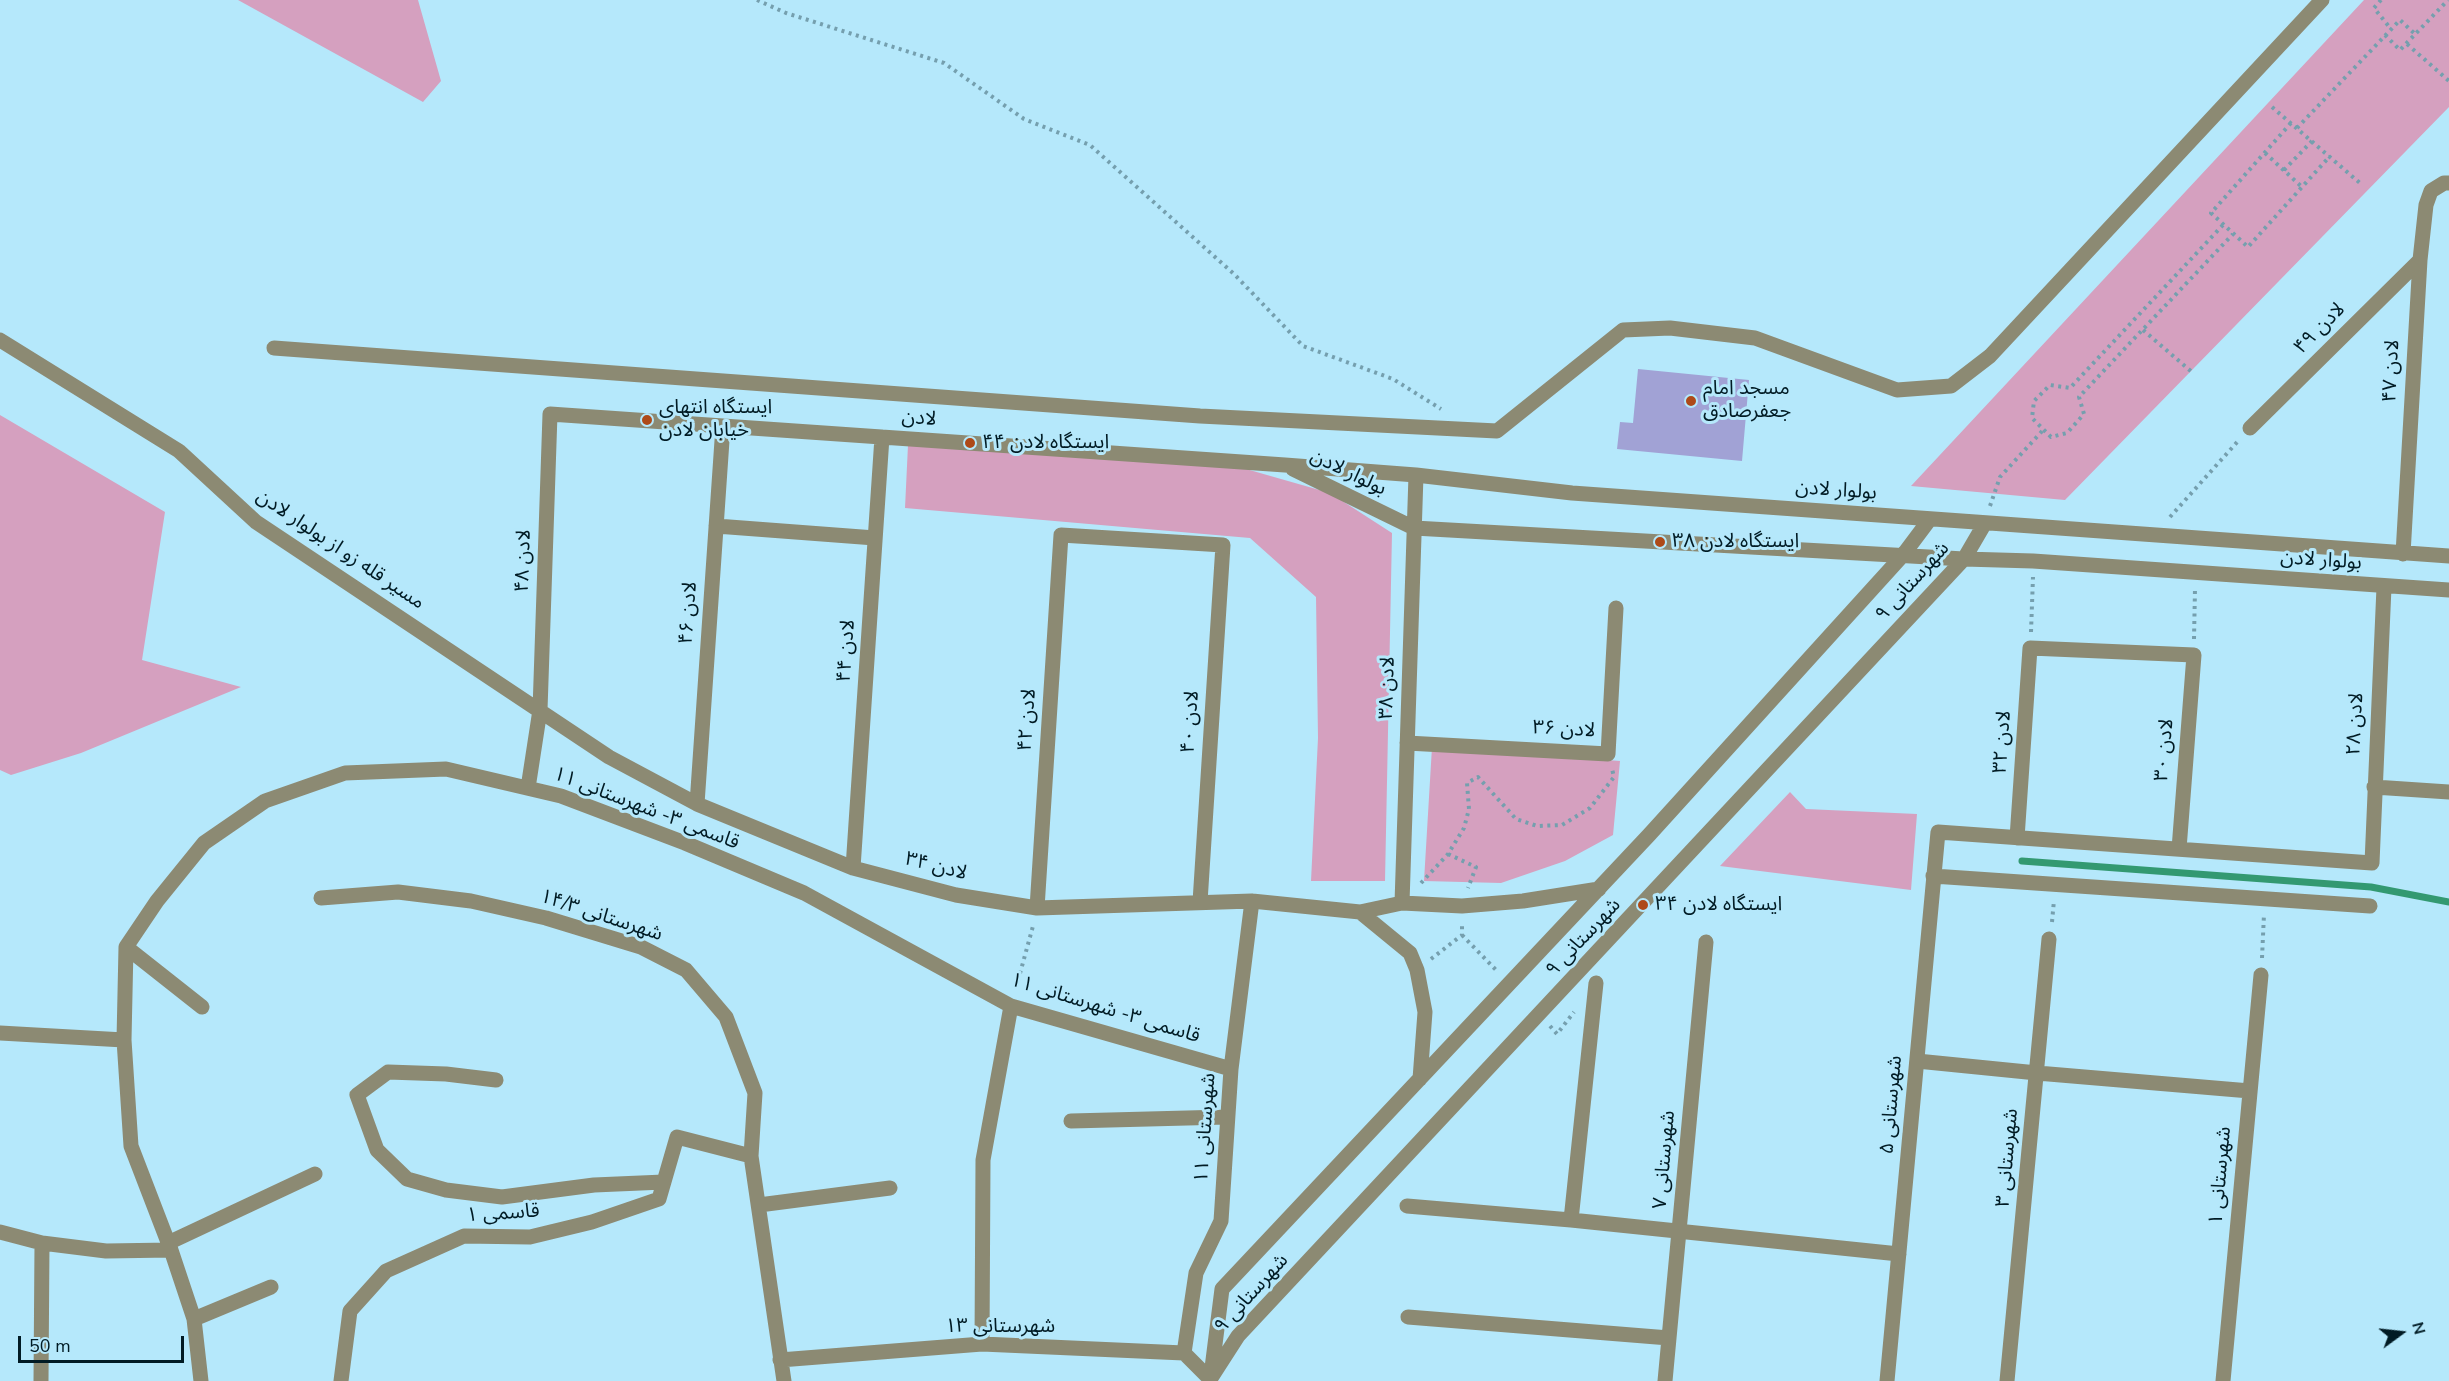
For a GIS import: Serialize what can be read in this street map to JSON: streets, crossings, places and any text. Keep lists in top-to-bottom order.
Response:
{
  "streets": {
    "street": [
      "لادن ۴۹",
      "لادن ۴۷",
      "لادن",
      "بولوار لادن",
      "مسیر قله زو از بولوار لادن",
      "لادن ۴۸",
      "شهرستانی ۹",
      "لادن ۴۶",
      "لادن ۴۴",
      "لادن ۳۸",
      "لادن ۴۲",
      "لادن ۴۰",
      "لادن ۲۸",
      "لادن ۳۶",
      "لادن ۳۲",
      "لادن ۳۰",
      "قاسمی ۳- شهرستانی ۱۱",
      "لادن ۳۴",
      "شهرستانی ۱۴/۳",
      "شهرستانی ۵",
      "شهرستانی ۱۱",
      "شهرستانی ۳",
      "شهرستانی ۷",
      "شهرستانی ۱",
      "قاسمی ۱",
      "شهرستانی ۱۳"
    ]
  },
  "crossings": [
    ["لادن ۴۹", "لادن ۴۷"],
    ["لادن ۴۷", "بولوار لادن"],
    ["لادن", "بولوار لادن"],
    ["لادن", "لادن ۴۸"],
    ["لادن", "لادن ۴۶"],
    ["لادن", "لادن ۴۴"],
    ["بولوار لادن", "شهرستانی ۹"],
    ["بولوار لادن", "لادن ۳۸"],
    ["بولوار لادن", "لادن ۲۸"],
    ["مسیر قله زو از بولوار لادن", "لادن ۴۸"],
    ["مسیر قله زو از بولوار لادن", "لادن ۳۴"],
    ["لادن ۴۸", "قاسمی ۳- شهرستانی ۱۱"],
    ["لادن ۴۸", "لادن ۳۴"],
    ["لادن ۴۶", "لادن ۳۴"],
    ["لادن ۴۴", "لادن ۳۴"],
    ["لادن ۳۸", "لادن ۳۶"],
    ["لادن ۴۲", "لادن ۴۰"],
    ["لادن ۴۲", "لادن ۳۴"],
    ["لادن ۴۰", "لادن ۳۴"],
    ["لادن ۲۸", "لادن ۳۰"],
    ["لادن ۳۲", "شهرستانی ۵"],
    ["قاسمی ۳- شهرستانی ۱۱", "شهرستانی ۱۱"],
    ["لادن ۳۴", "شهرستانی ۱۱"],
    ["شهرستانی ۱۴/۳", "شهرستانی ۱۳"],
    ["شهرستانی ۱۱", "شهرستانی ۱۳"]
  ],
  "places": [
    "مسجد امام جعفرصادق",
    "ایستگاه انتهای خیابان لادن",
    "ایستگاه لادن ۴۴",
    "ایستگاه لادن ۳۸",
    "ایستگاه لادن ۳۴"
  ],
  "scale_bar": "50 m",
  "north": "right"
}
